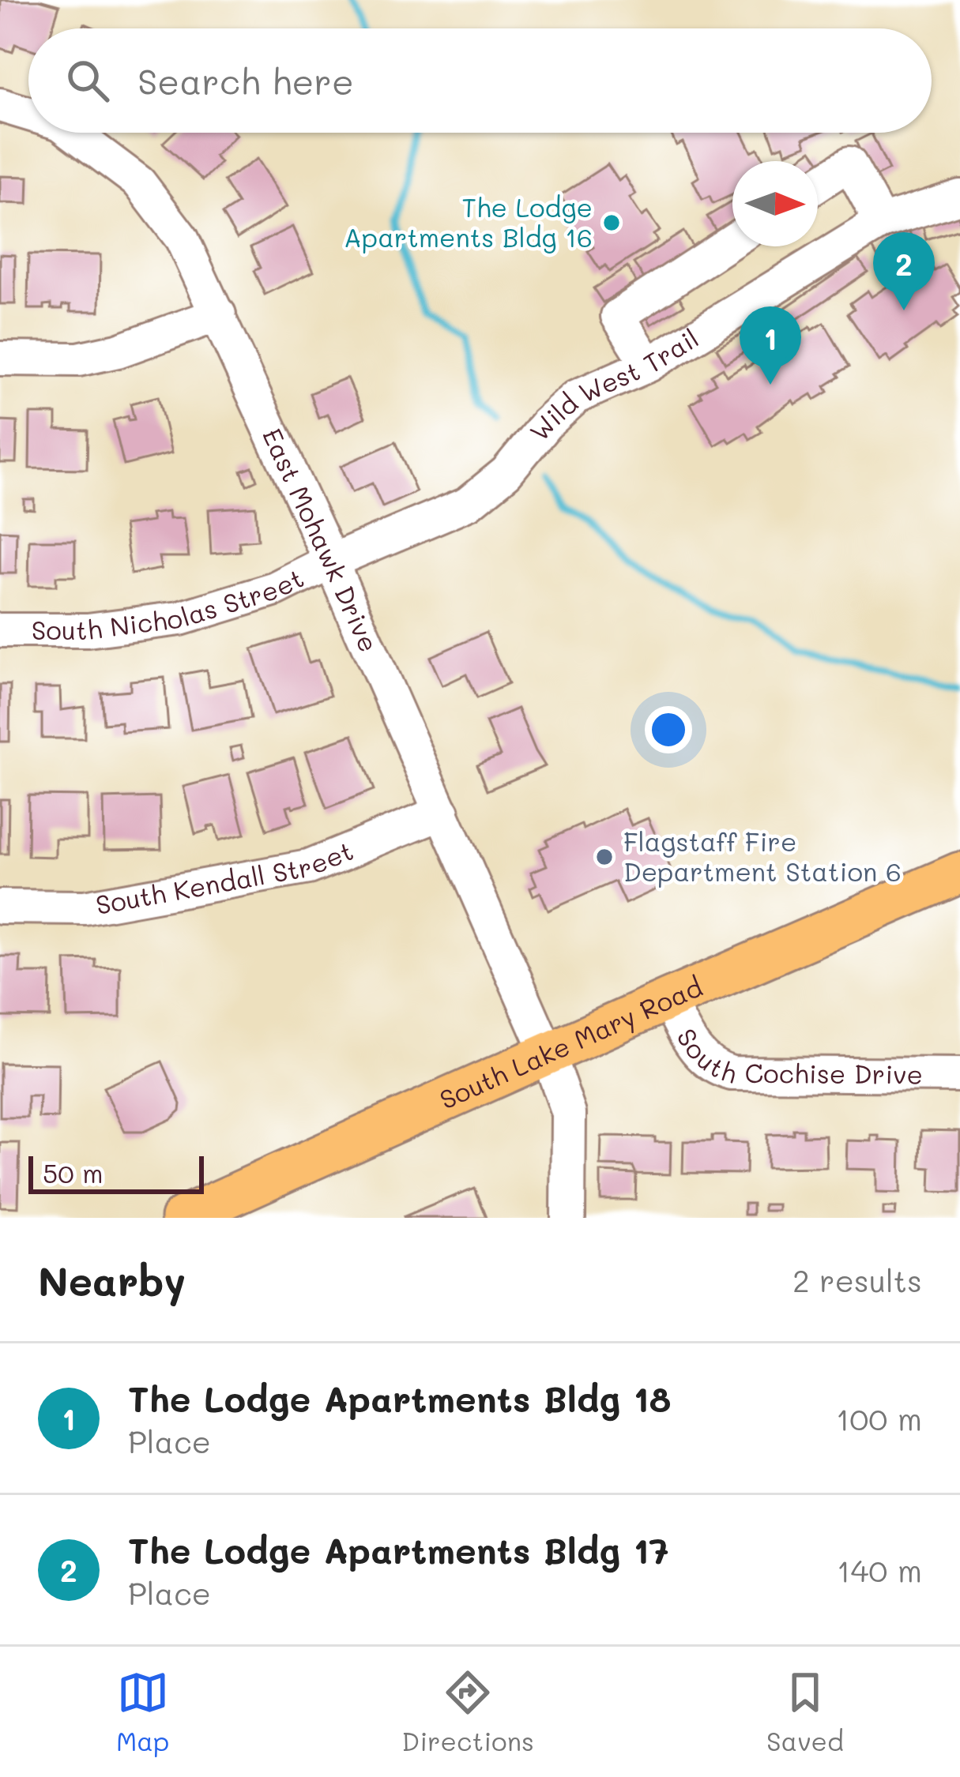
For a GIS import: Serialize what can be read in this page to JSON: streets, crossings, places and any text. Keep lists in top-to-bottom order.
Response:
{
  "streets": {
    "main road": ["South Lake Mary Road"],
    "street": [
      "Wild West Trail",
      "East Mohawk Drive",
      "South Nicholas Street",
      "South Kendall Street",
      "South Cochise Drive"
    ]
  },
  "crossings": [
    ["Wild West Trail", "East Mohawk Drive"],
    ["Wild West Trail", "South Nicholas Street"],
    ["East Mohawk Drive", "South Nicholas Street"],
    ["East Mohawk Drive", "South Kendall Street"],
    ["East Mohawk Drive", "South Lake Mary Road"],
    ["South Lake Mary Road", "South Cochise Drive"]
  ],
  "places": ["The Lodge Apartments Bldg 16", "Flagstaff Fire Department Station 6"],
  "scale_bar": "50 m",
  "north": "right",
  "page": {
    "search": "Search here",
    "pins": ["2", "1"],
    "scale": "50 m",
    "heading": ["Nearby", "2 results"],
    "list": [
      {
        "mark": "1",
        "name": "The Lodge Apartments Bldg 18",
        "note": "Place",
        "value": "100 m"
      },
      {
        "mark": "2",
        "name": "The Lodge Apartments Bldg 17",
        "note": "Place",
        "value": "140 m"
      }
    ],
    "nav": ["Map", "Directions", "Saved"]
  }
}
